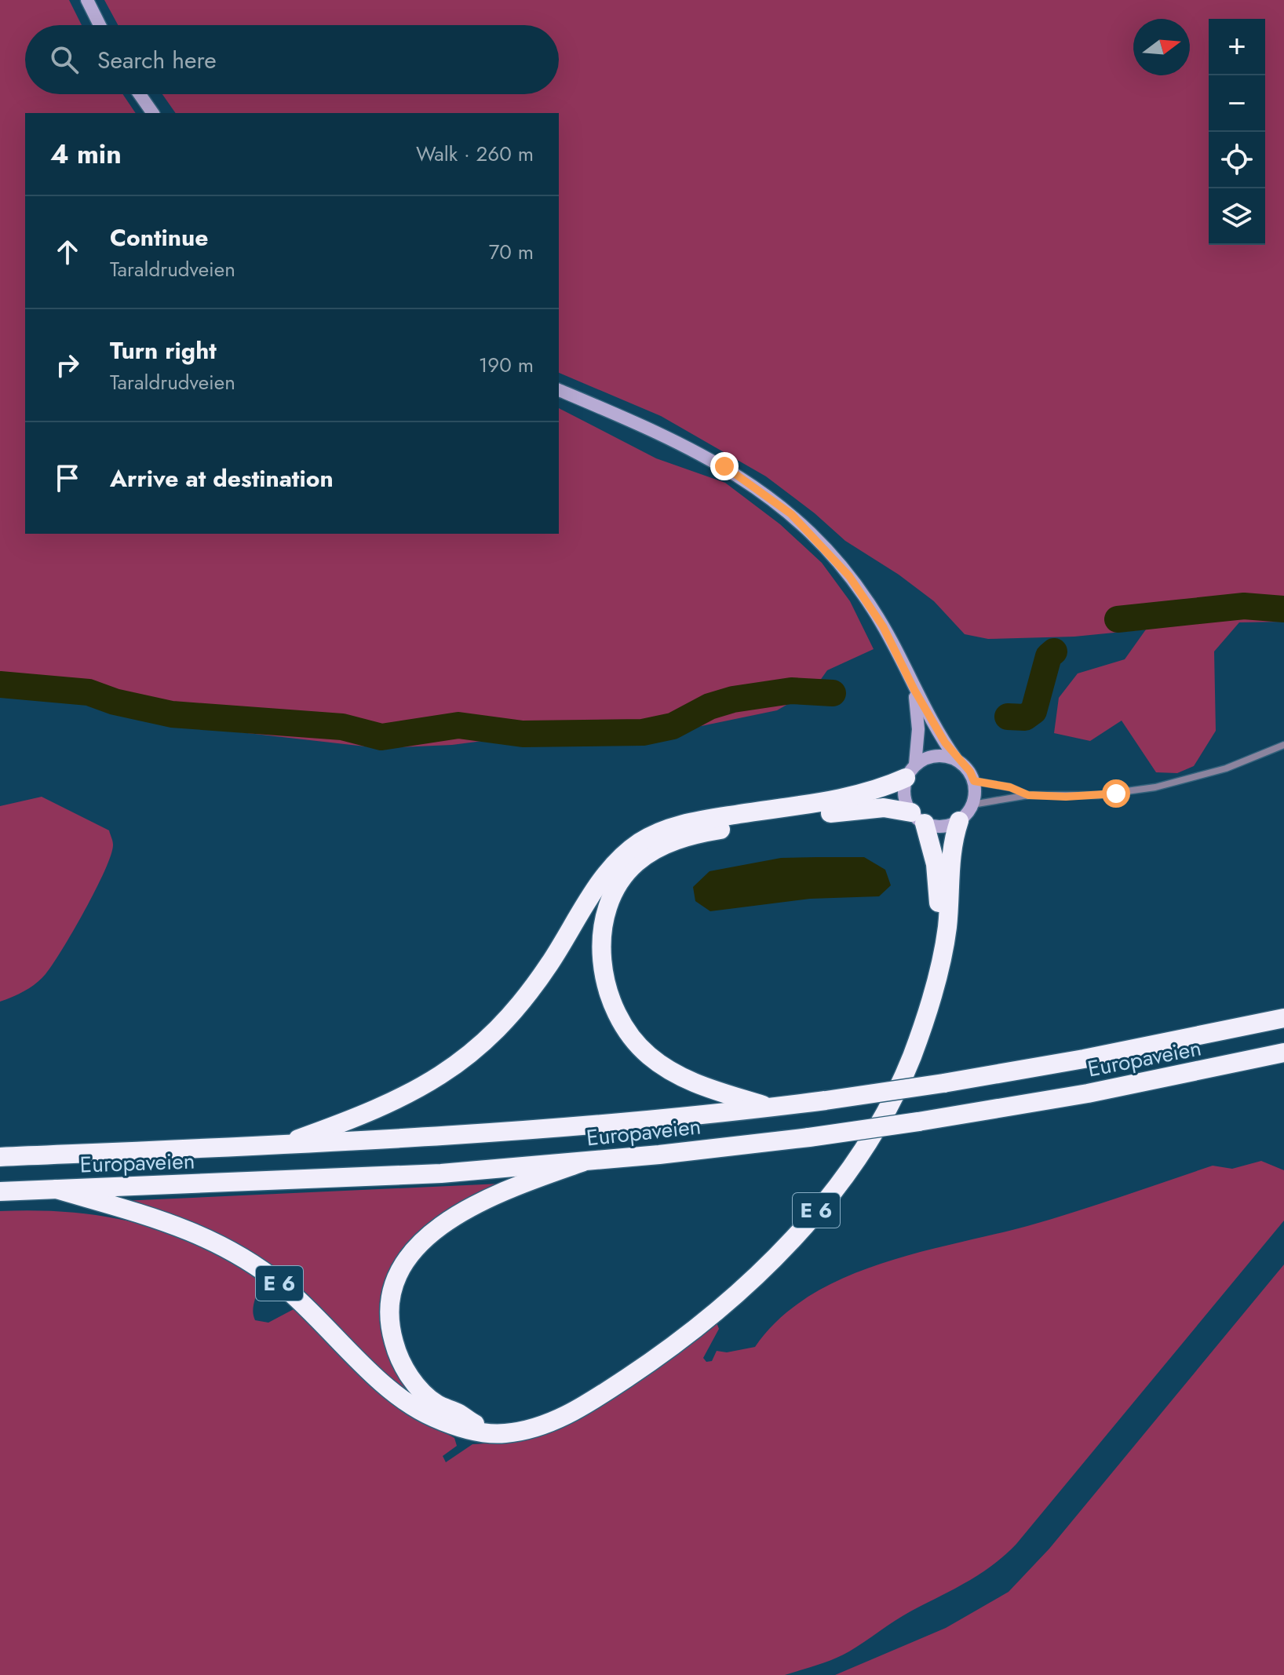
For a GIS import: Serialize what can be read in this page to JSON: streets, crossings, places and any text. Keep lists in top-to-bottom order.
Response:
{
  "streets": {
    "highway": ["Europaveien", "E 6"]
  },
  "crossings": [
    ["Europaveien", "E 6"]
  ],
  "north": "right",
  "page": {
    "map_buttons": ["+", "−"],
    "search": "Search here",
    "heading": ["4 min", "Walk · 260 m"],
    "list": [
      ["Continue", "Taraldrudveien", "70 m"],
      ["Turn right", "Taraldrudveien", "190 m"],
      "Arrive at destination"
    ]
  }
}
